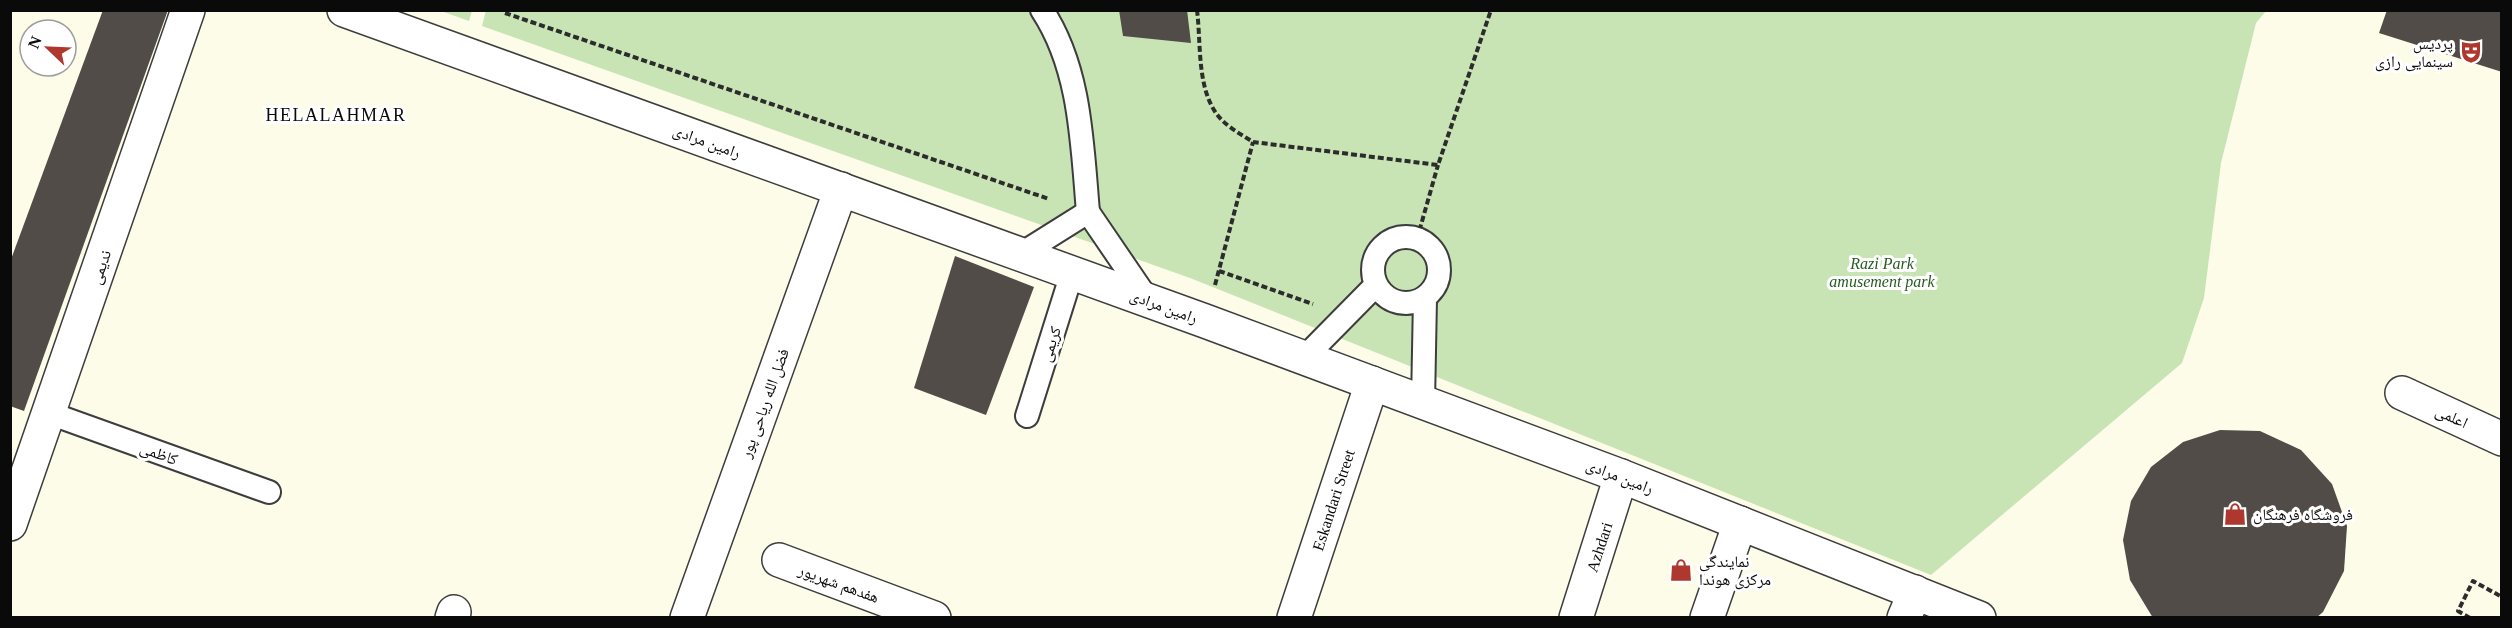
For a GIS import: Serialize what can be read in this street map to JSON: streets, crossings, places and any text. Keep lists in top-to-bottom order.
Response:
{
  "streets": {
    "street": [
      "رامین مرادی",
      "ندیمی",
      "فضل الله ریاحی پور",
      "اعلمی",
      "Eskandari Street",
      "Azhdari",
      "هفدهم شهریور"
    ],
    "lane": ["کریمی", "کاظمی"]
  },
  "crossings": [
    ["رامین مرادی", "کریمی"],
    ["رامین مرادی", "فضل الله ریاحی پور"],
    ["رامین مرادی", "Eskandari Street"],
    ["رامین مرادی", "Azhdari"],
    ["ندیمی", "کاظمی"]
  ],
  "districts": ["HELALAHMAR"],
  "parks": ["Razi Park amusement park"],
  "places": {
    "theatre": ["پردیس سینمایی رازی"],
    "shop": ["فروشگاه فرهنگان", "نمایندگی مرکزی هوندا"]
  },
  "north": "top left"
}
